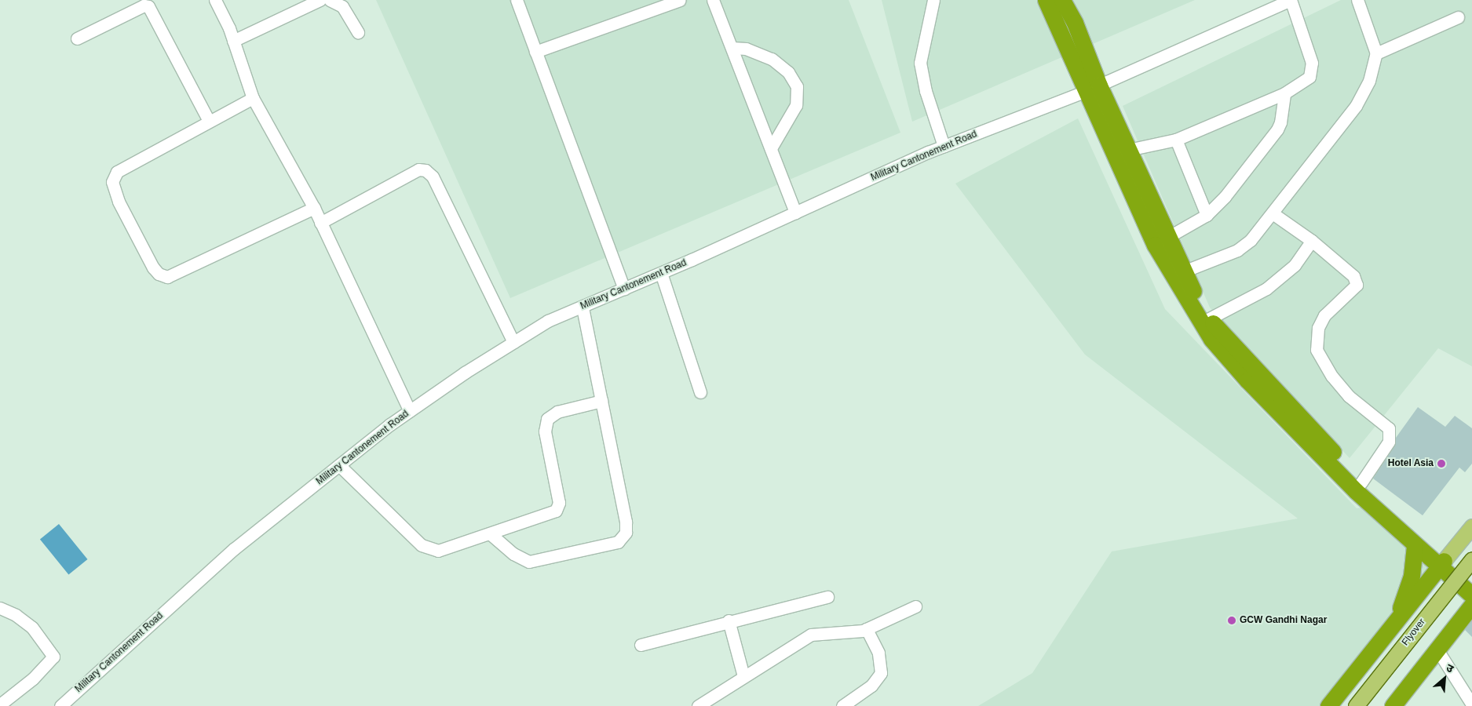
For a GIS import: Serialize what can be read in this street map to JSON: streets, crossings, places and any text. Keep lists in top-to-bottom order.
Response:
{
  "streets": {
    "main road": ["Flyover"],
    "street": ["Military Cantonement Road"]
  },
  "places": ["Hotel Asia", "GCW Gandhi Nagar"],
  "north": "top right"
}
